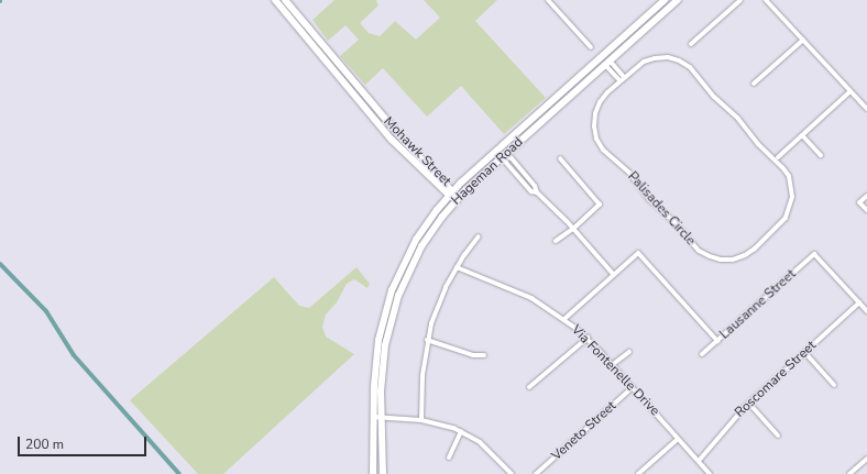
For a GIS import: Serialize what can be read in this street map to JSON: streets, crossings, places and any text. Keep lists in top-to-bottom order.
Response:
{
  "streets": {
    "main road": ["Mohawk Street", "Hageman Road"],
    "street": [
      "Palisades Circle",
      "Lausanne Street",
      "Via Fontenelle Drive",
      "Roscomare Street",
      "Veneto Street"
    ]
  },
  "crossings": [
    ["Mohawk Street", "Hageman Road"],
    ["Lausanne Street", "Roscomare Street"],
    ["Via Fontenelle Drive", "Roscomare Street"],
    ["Via Fontenelle Drive", "Veneto Street"]
  ],
  "scale_bar": "200 m"
}
